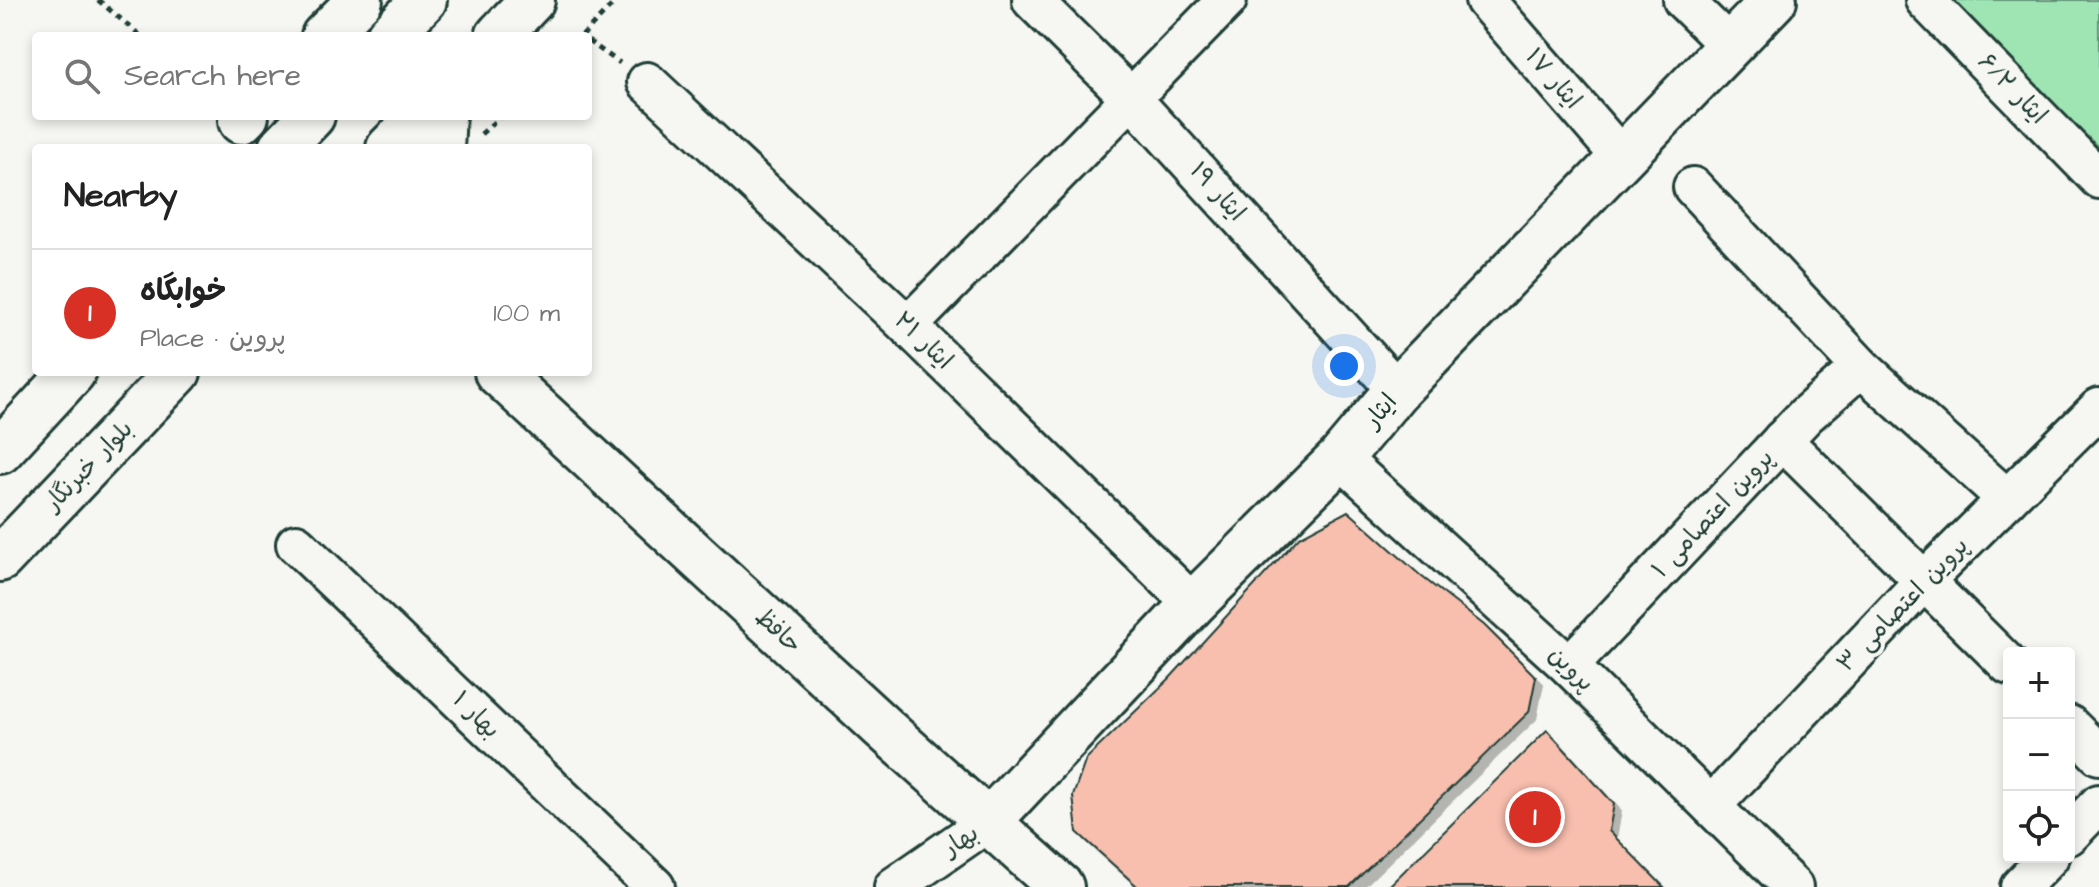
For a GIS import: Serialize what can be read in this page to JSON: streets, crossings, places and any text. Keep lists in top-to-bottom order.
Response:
{
  "streets": {
    "main road": ["ایثار", "بلوار خبرنگار", "حافظ"],
    "street": [
      "ایثار ۱۷",
      "ایثار ۶/۲",
      "ایثار ۱۹",
      "ایثار ۲۱",
      "پروین اعتصامی ۱",
      "پروین اعتصامی ۳",
      "پروین",
      "بهار ۱",
      "بهار"
    ]
  },
  "crossings": [
    ["ایثار ۱۷", "ایثار"],
    ["ایثار ۱۹", "ایثار"],
    ["ایثار ۲۱", "ایثار"],
    ["ایثار", "حافظ"],
    ["ایثار", "پروین"],
    ["ایثار", "بهار"],
    ["پروین اعتصامی ۱", "پروین"],
    ["پروین اعتصامی ۳", "پروین"],
    ["حافظ", "بهار"]
  ],
  "page": {
    "search": "Search here",
    "heading": "Nearby",
    "list": [
      {
        "mark": "1",
        "name": "خوابگاه",
        "note": "Place · پروین",
        "value": "100 m"
      }
    ],
    "map_buttons": ["+", "−"],
    "pins": "1"
  }
}
